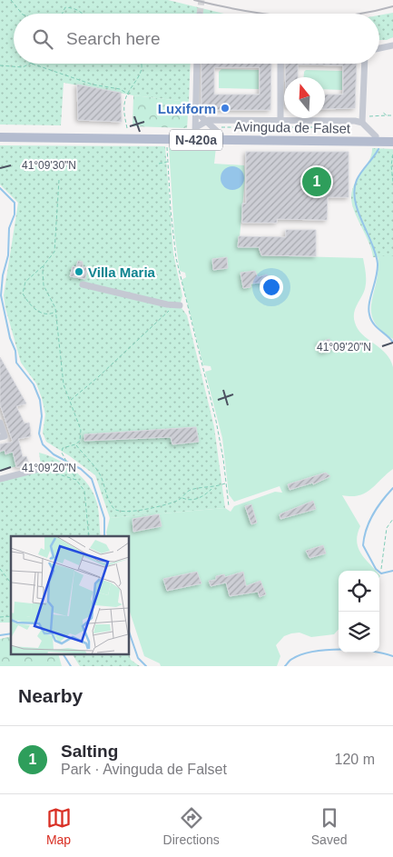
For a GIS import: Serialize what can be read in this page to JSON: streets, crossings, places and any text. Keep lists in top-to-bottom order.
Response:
{
  "streets": {
    "main road": ["Avinguda de Falset", "N-420a"]
  },
  "places": ["Luxiform", "Villa Maria"],
  "north": "top",
  "page": {
    "search": "Search here",
    "pins": "1",
    "heading": "Nearby",
    "list": [
      {
        "mark": "1",
        "name": "Salting",
        "note": "Park · Avinguda de Falset",
        "value": "120 m"
      }
    ],
    "nav": ["Map", "Directions", "Saved"]
  },
  "coordinates": ["41°09'30\"N", "41°09'20\"N"]
}
